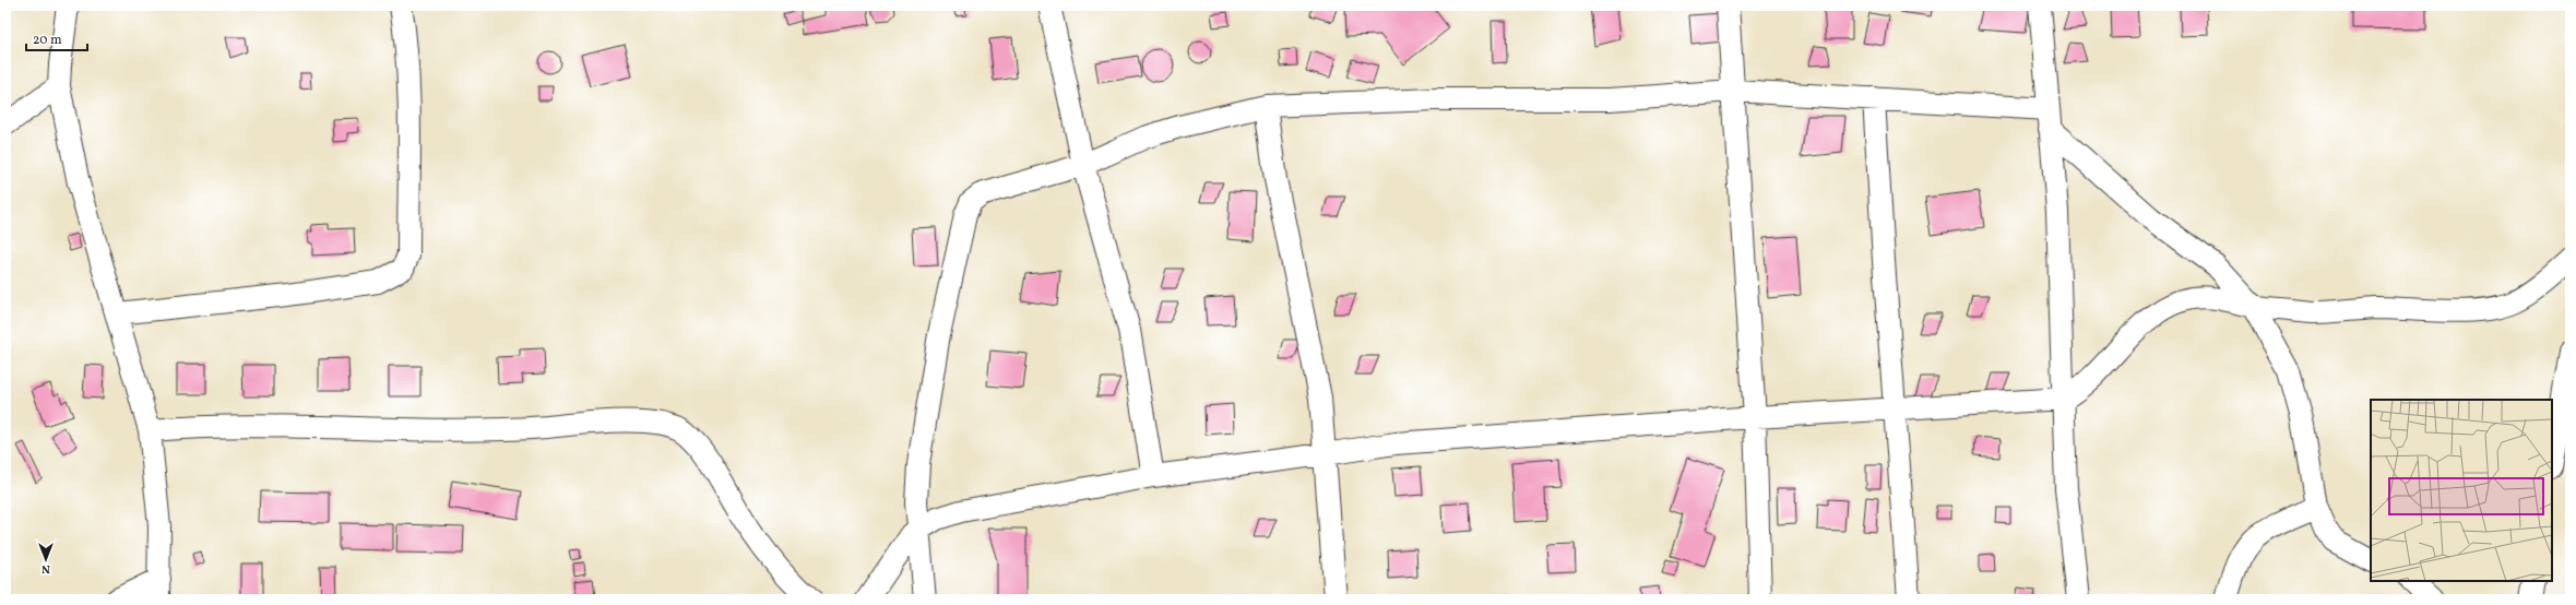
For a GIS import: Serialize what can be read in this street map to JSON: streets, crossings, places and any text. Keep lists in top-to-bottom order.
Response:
{
  "scale_bar": "20 m",
  "north": "bottom"
}
